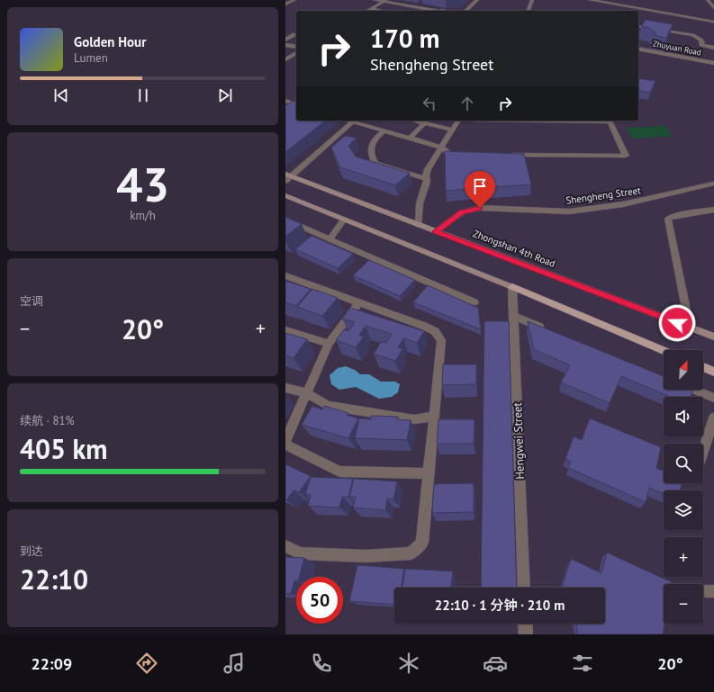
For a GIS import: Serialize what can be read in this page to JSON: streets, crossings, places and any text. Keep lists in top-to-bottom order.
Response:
{
  "streets": {
    "main road": ["Zhongshan 4th Road"],
    "street": ["Zhuyuan Road", "Shengheng Street", "Hengwei Street"]
  },
  "crossings": [
    ["Shengheng Street", "Zhongshan 4th Road"]
  ],
  "north": "top right",
  "page": {
    "turn": ["170 m", "Shengheng Street"],
    "song": ["Golden Hour", "Lumen"],
    "tile": [
      ["43", "km/h"],
      "空调",
      ["续航 · 81%", "405 km"],
      ["到达", "22:10"]
    ],
    "heat": ["−", "20°", "+"],
    "map_buttons": ["+", "−"],
    "limit": "50",
    "trip": "22:10 · 1 分钟 · 210 m",
    "tabs": ["22:09", "20°"]
  }
}
